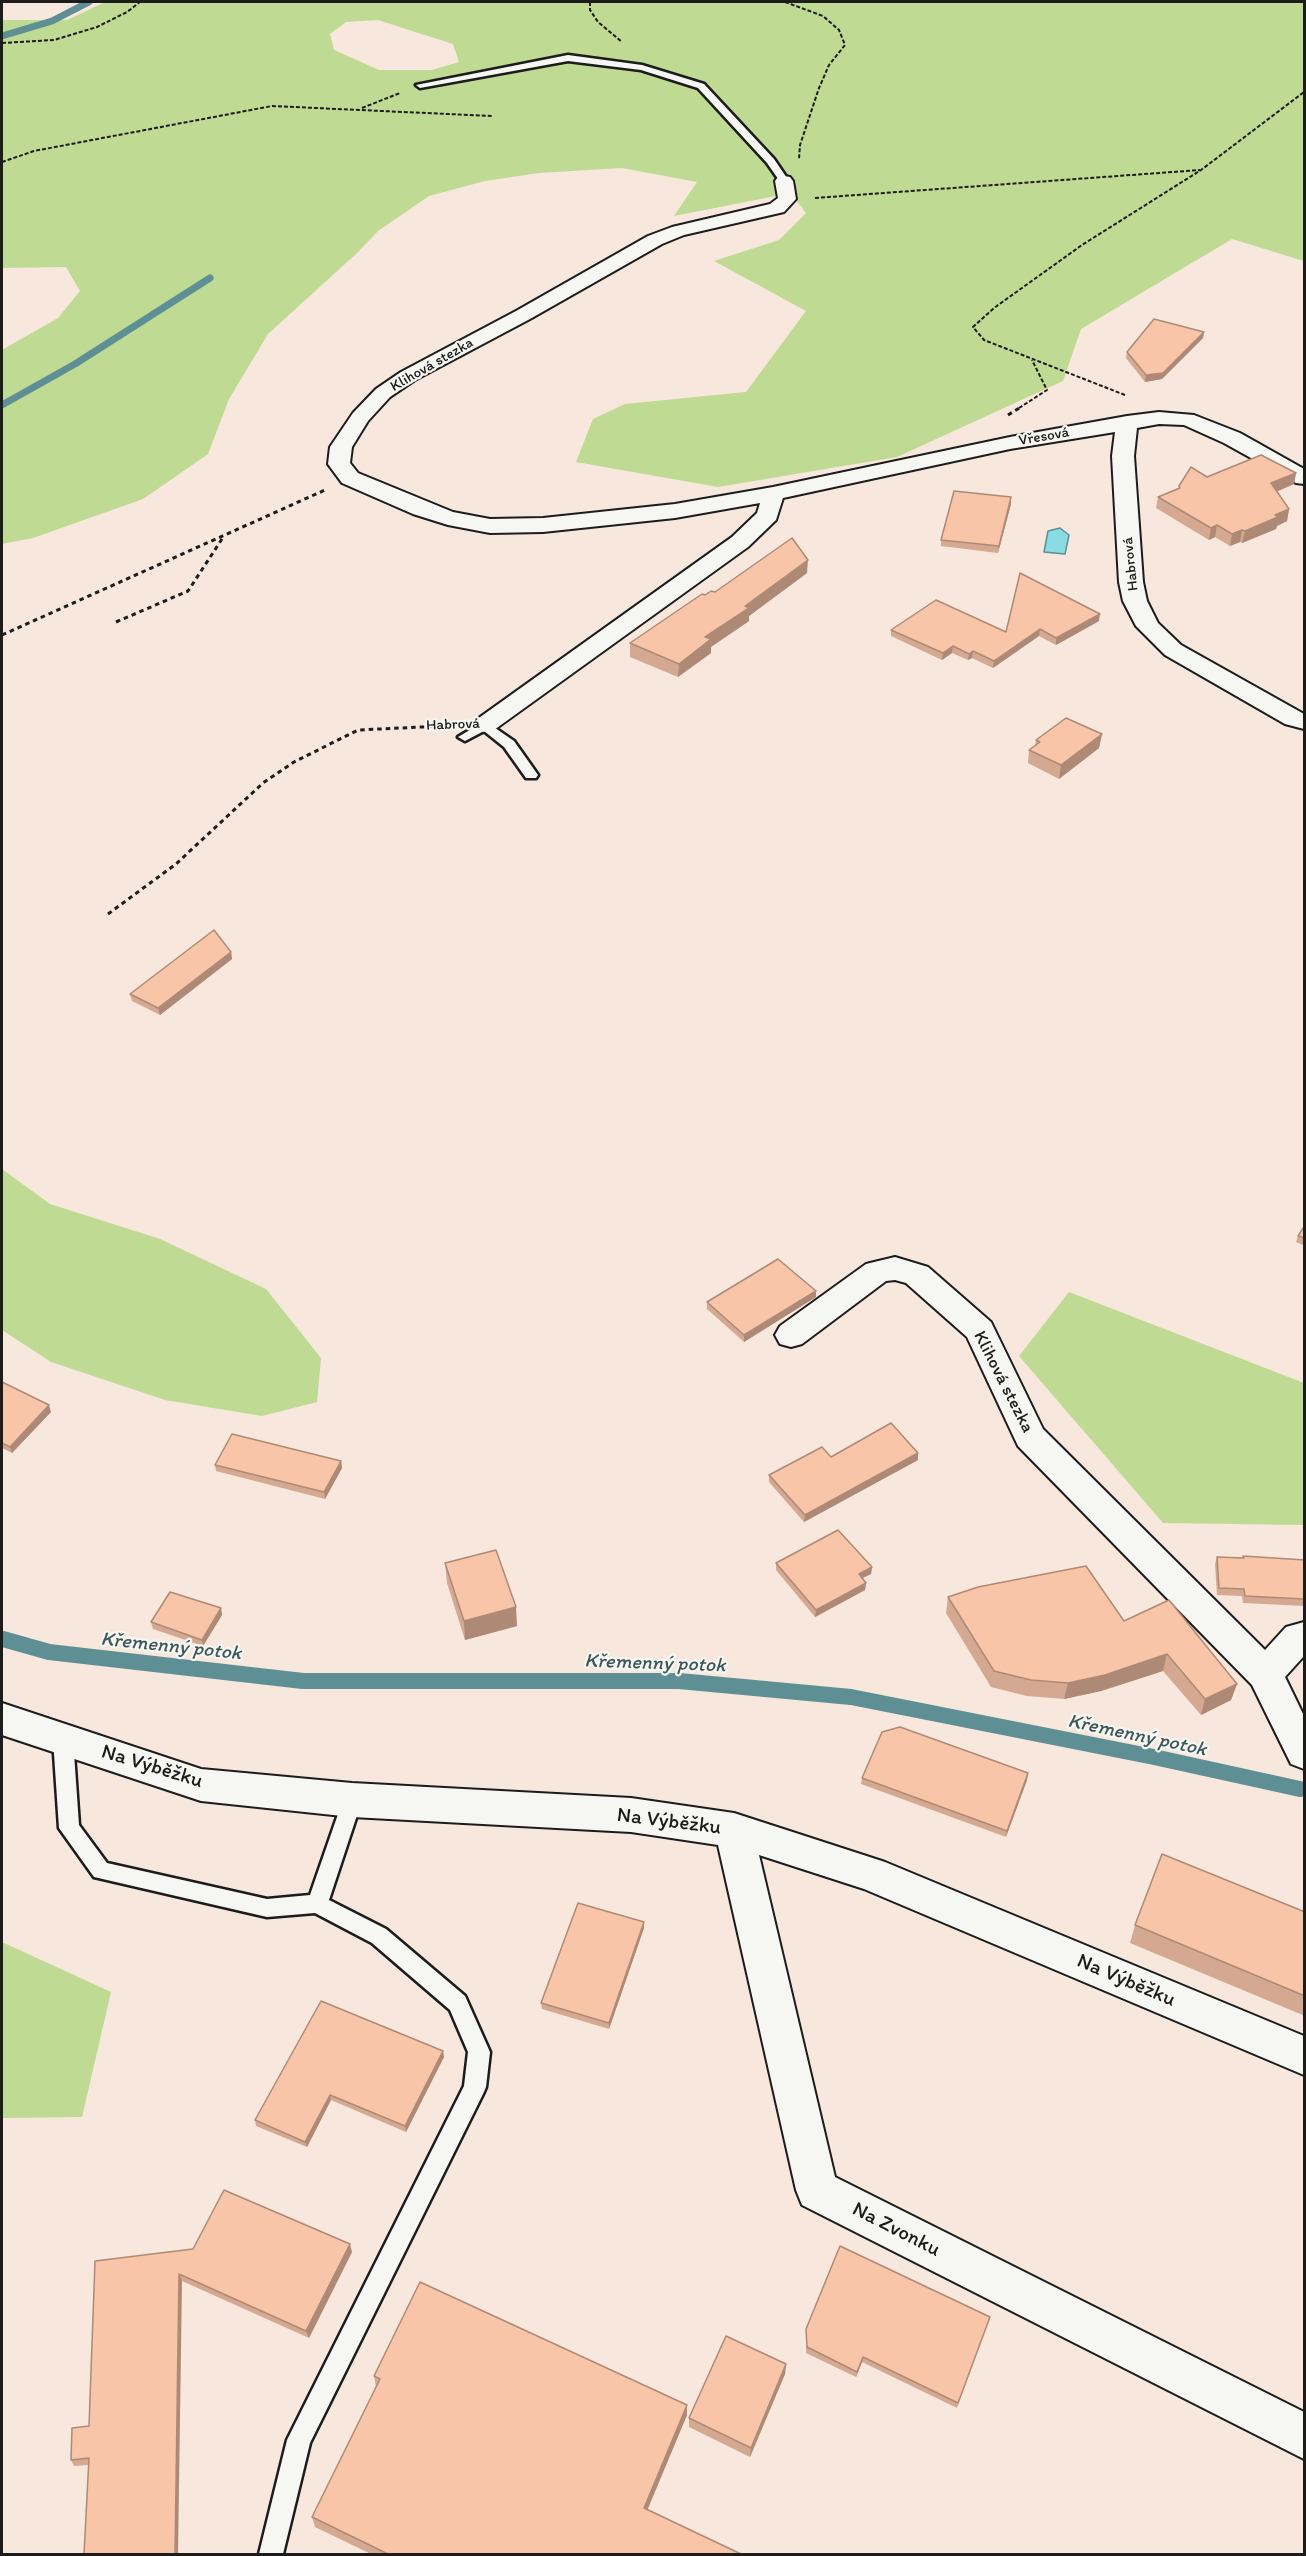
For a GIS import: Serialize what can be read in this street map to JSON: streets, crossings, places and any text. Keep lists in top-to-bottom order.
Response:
{
  "streets": {
    "street": [
      "Klihová stezka",
      "Vřesová",
      "Habrová",
      "Na Výběžku",
      "Na Zvonku"
    ]
  },
  "crossings": [
    ["Vřesová", "Habrová"],
    ["Na Výběžku", "Na Zvonku"]
  ],
  "water": ["Křemenný potok"]
}
